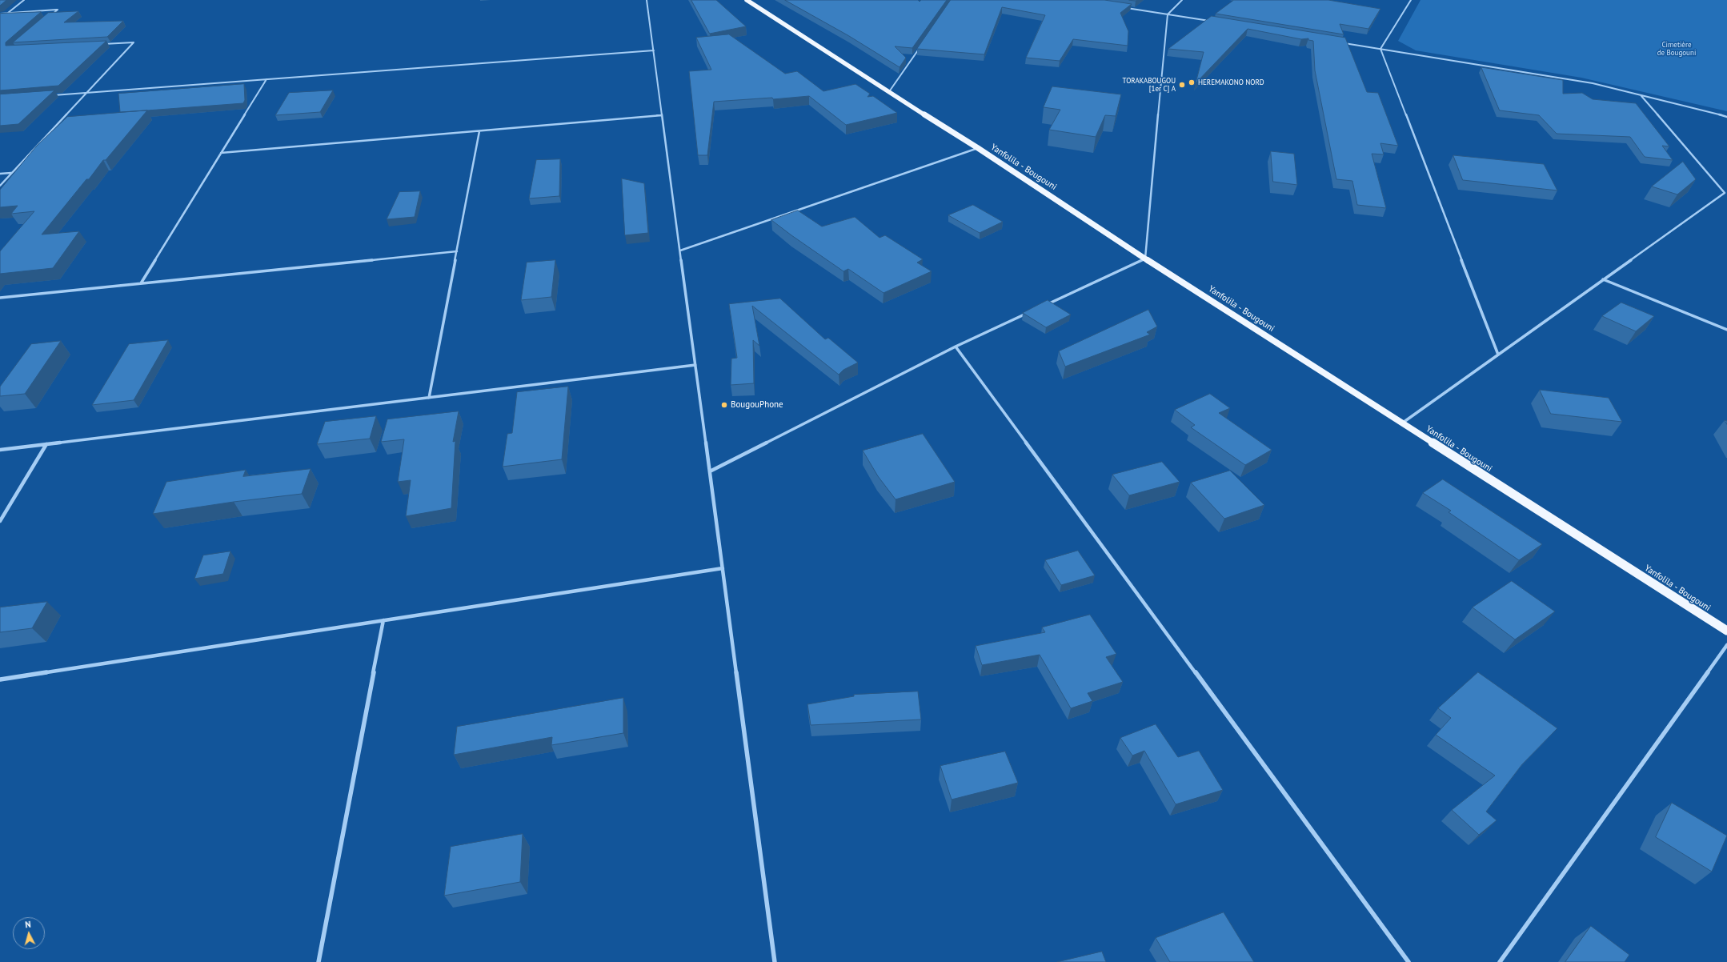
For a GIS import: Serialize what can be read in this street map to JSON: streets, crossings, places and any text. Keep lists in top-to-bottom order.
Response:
{
  "streets": {
    "main road": ["Yanfolila - Bougouni"]
  },
  "parks": ["Cimetière de Bougouni"],
  "places": ["HEREMAKONO NORD", "TORAKABOUGOU [1er C] A", "BougouPhone"],
  "north": "top"
}
